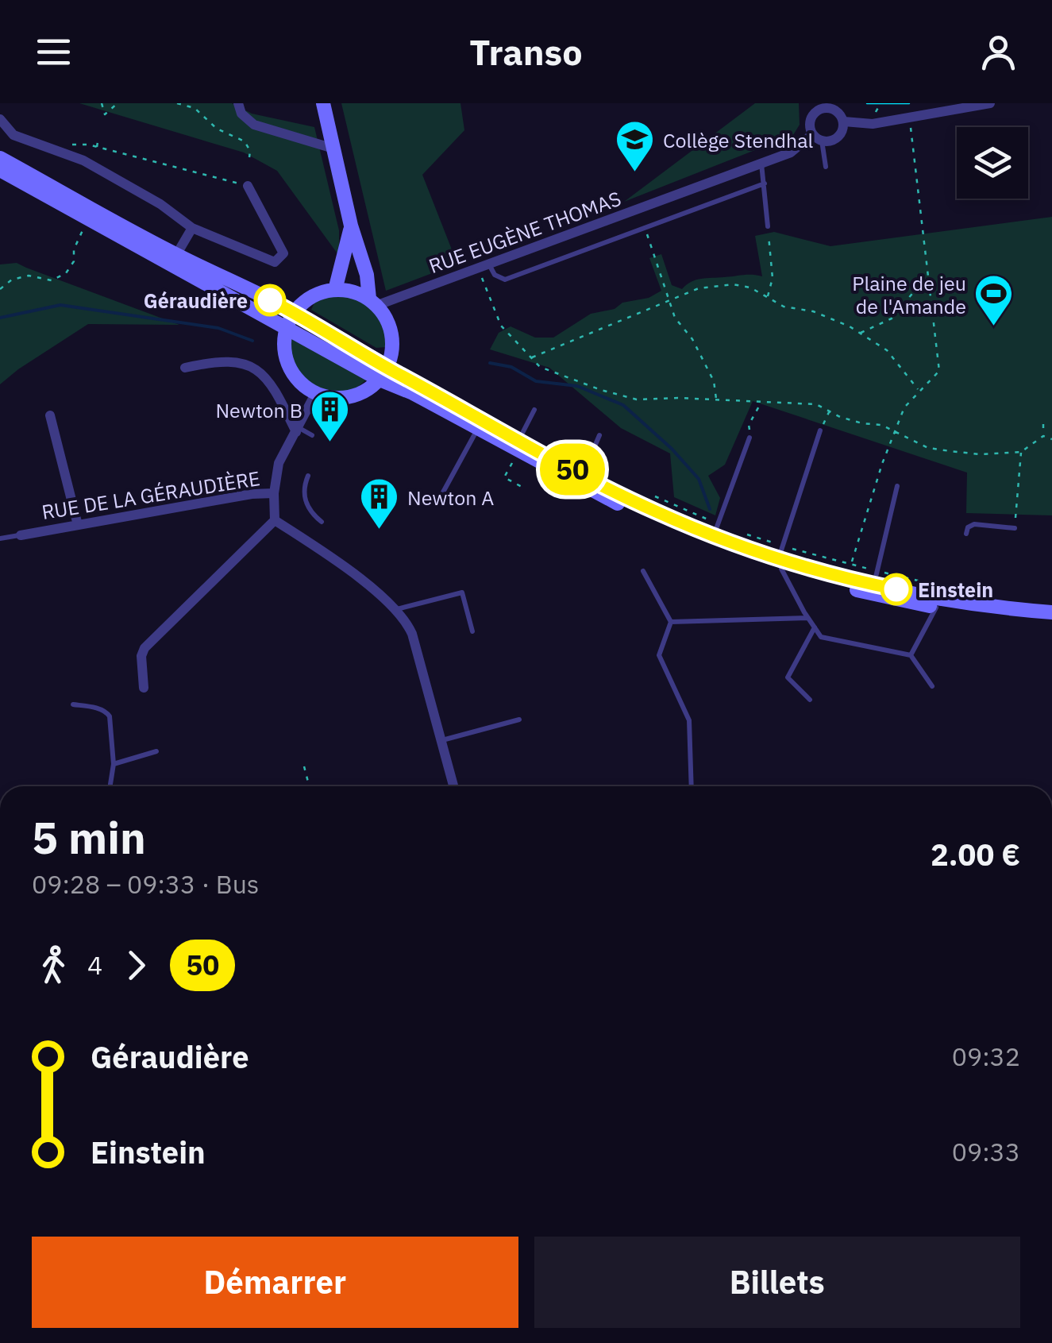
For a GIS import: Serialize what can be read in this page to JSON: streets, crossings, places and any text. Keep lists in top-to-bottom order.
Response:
{
  "streets": {
    "street": ["RUE EUGÈNE THOMAS", "RUE DE LA GÉRAUDIÈRE"]
  },
  "places": {
    "school or university": ["Collège Stendhal"],
    "other": ["Géraudière", "Einstein"],
    "sports": ["Plaine de jeu de l'Amande"],
    "building": ["Newton B", "Newton A"]
  },
  "lines": ["bus line 50"],
  "page": {
    "header": "Transo",
    "on_map": "50",
    "heading": ["5 min", "09:28 – 09:33 · Bus", "2.00 €"],
    "legs": ["4", "50"],
    "list": [
      {
        "name": "Géraudière",
        "value": "09:32"
      },
      {
        "name": "Einstein",
        "value": "09:33"
      }
    ],
    "buttons": ["Démarrer", "Billets"]
  }
}
